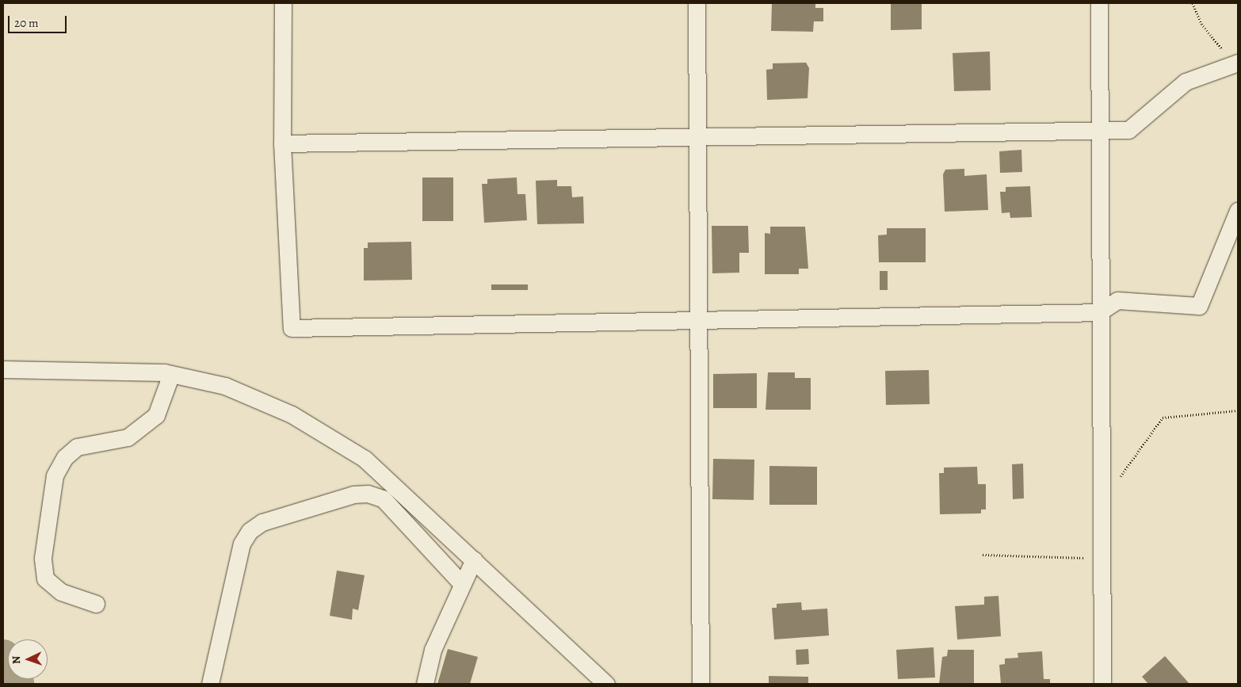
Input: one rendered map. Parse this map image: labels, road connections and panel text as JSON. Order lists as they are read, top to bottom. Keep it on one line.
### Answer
{"scale_bar":"20 m","north":"left"}
